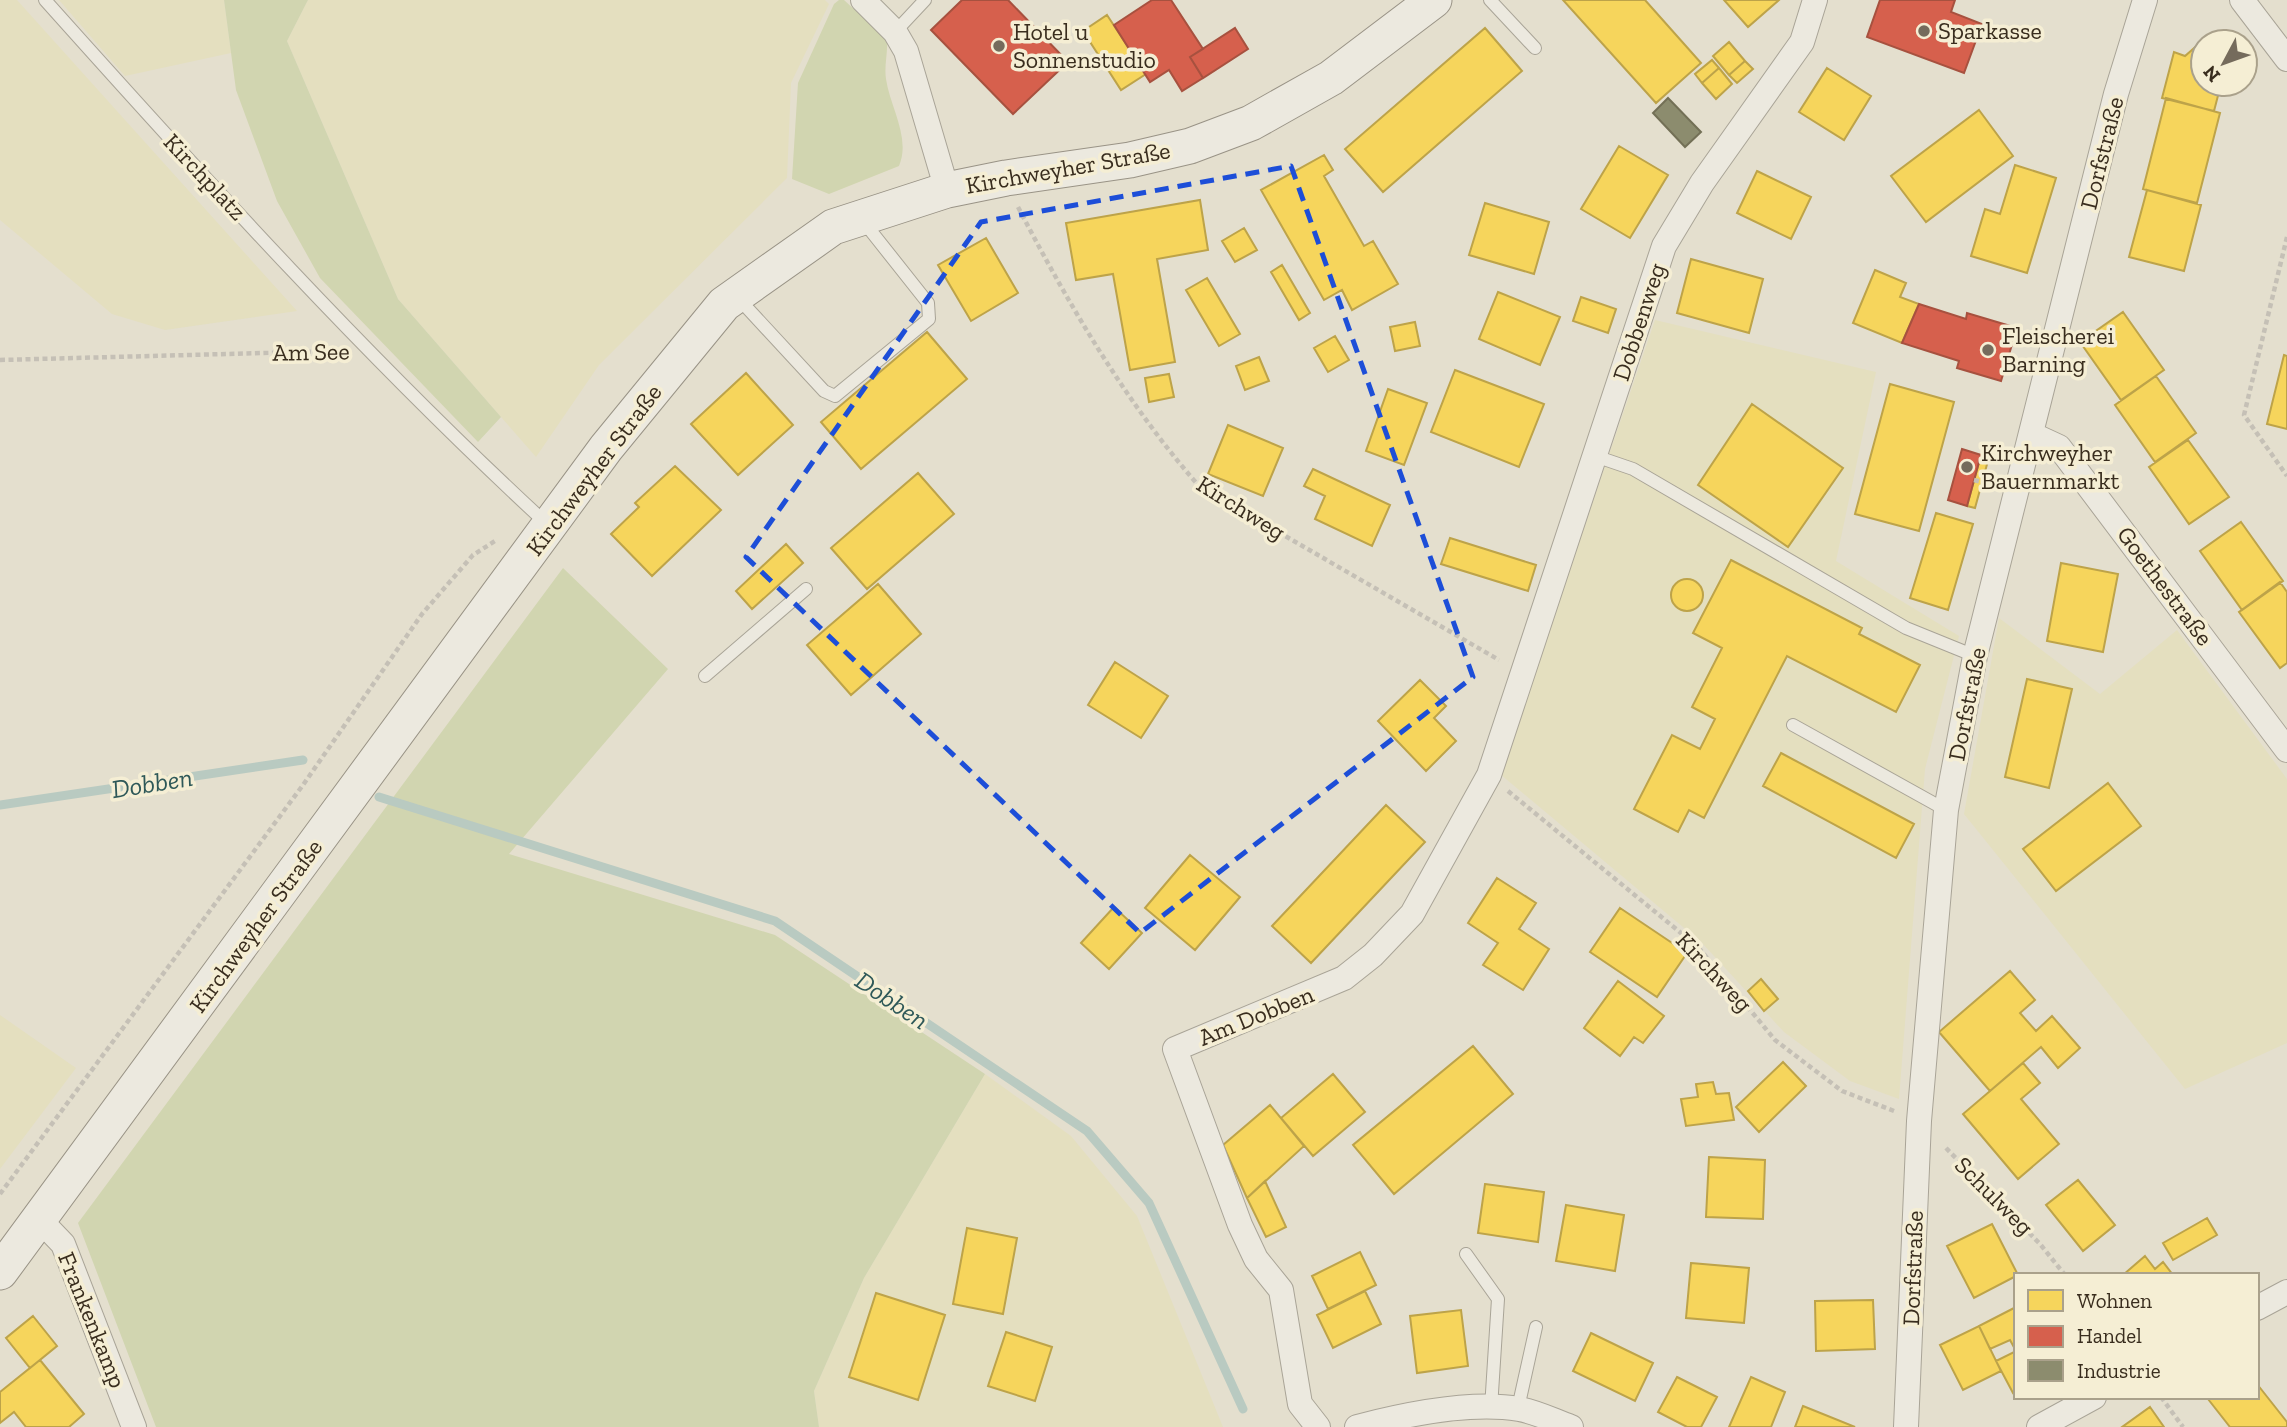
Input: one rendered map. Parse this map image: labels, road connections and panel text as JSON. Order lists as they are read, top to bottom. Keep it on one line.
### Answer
{"streets":{"main road":["Kirchweyher Straße"],"street":["Dorfstraße","Dobbenweg","Goethestraße","Am Dobben","Frankenkamp"],"lane":["Kirchplatz","Am See"],"path":["Kirchweg","Schulweg"]},"crossings":[["Dorfstraße","Kirchweg"],["Dorfstraße","Goethestraße"],["Dorfstraße","Schulweg"],["Kirchweyher Straße","Am See"],["Kirchweyher Straße","Kirchweg"],["Kirchweyher Straße","Frankenkamp"],["Kirchplatz","Am See"],["Dobbenweg","Kirchweg"],["Dobbenweg","Am Dobben"],["Kirchweg","Am Dobben"],["Kirchweg","Schulweg"]],"water":["Dobben"],"places":["Sparkasse","Hotel u Sonnenstudio","Fleischerei Barning","Kirchweyher Bauernmarkt"],"legend":["Wohnen","Handel","Industrie"],"north":"bottom left"}
